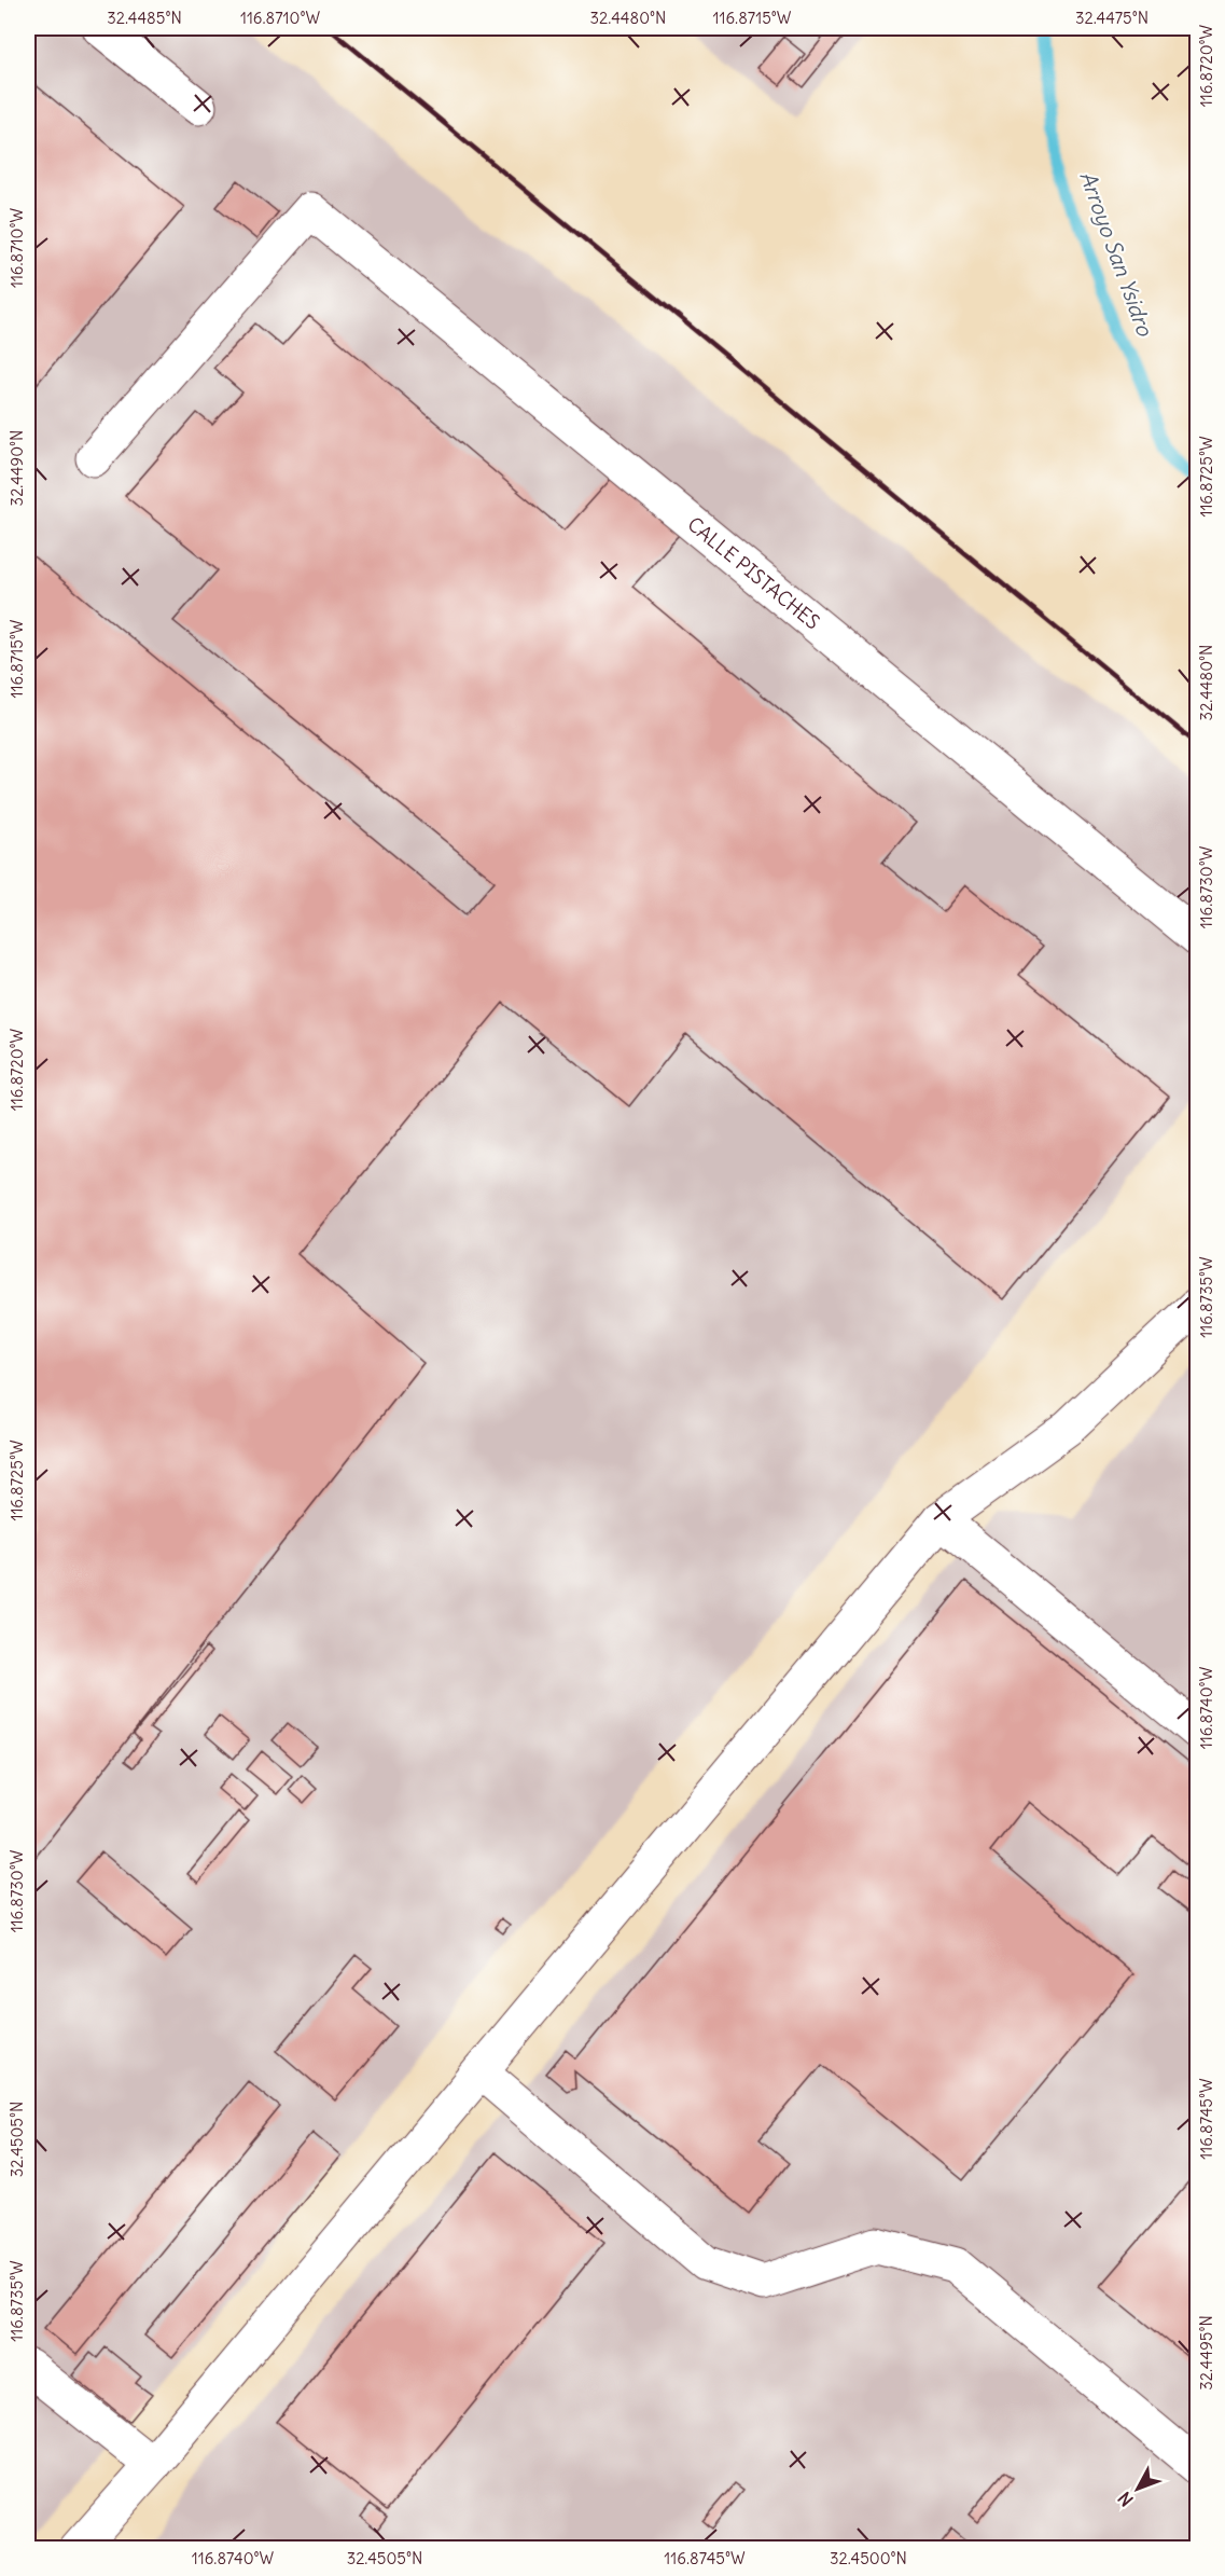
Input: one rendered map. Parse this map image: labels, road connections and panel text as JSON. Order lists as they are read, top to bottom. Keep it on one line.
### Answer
{"streets":{"lane":["CALLE PISTACHES"]},"water":["Arroyo San Ysidro"],"north":"bottom left","coordinates":["32.4485°N","116.8710°W","32.4480°N","116.8715°W","32.4475°N","116.8720°W","32.4490°N","116.8725°W","116.8730°W","116.8735°W","116.8740°W","116.8745°W","32.4505°N","32.4495°N","32.4500°N"]}
